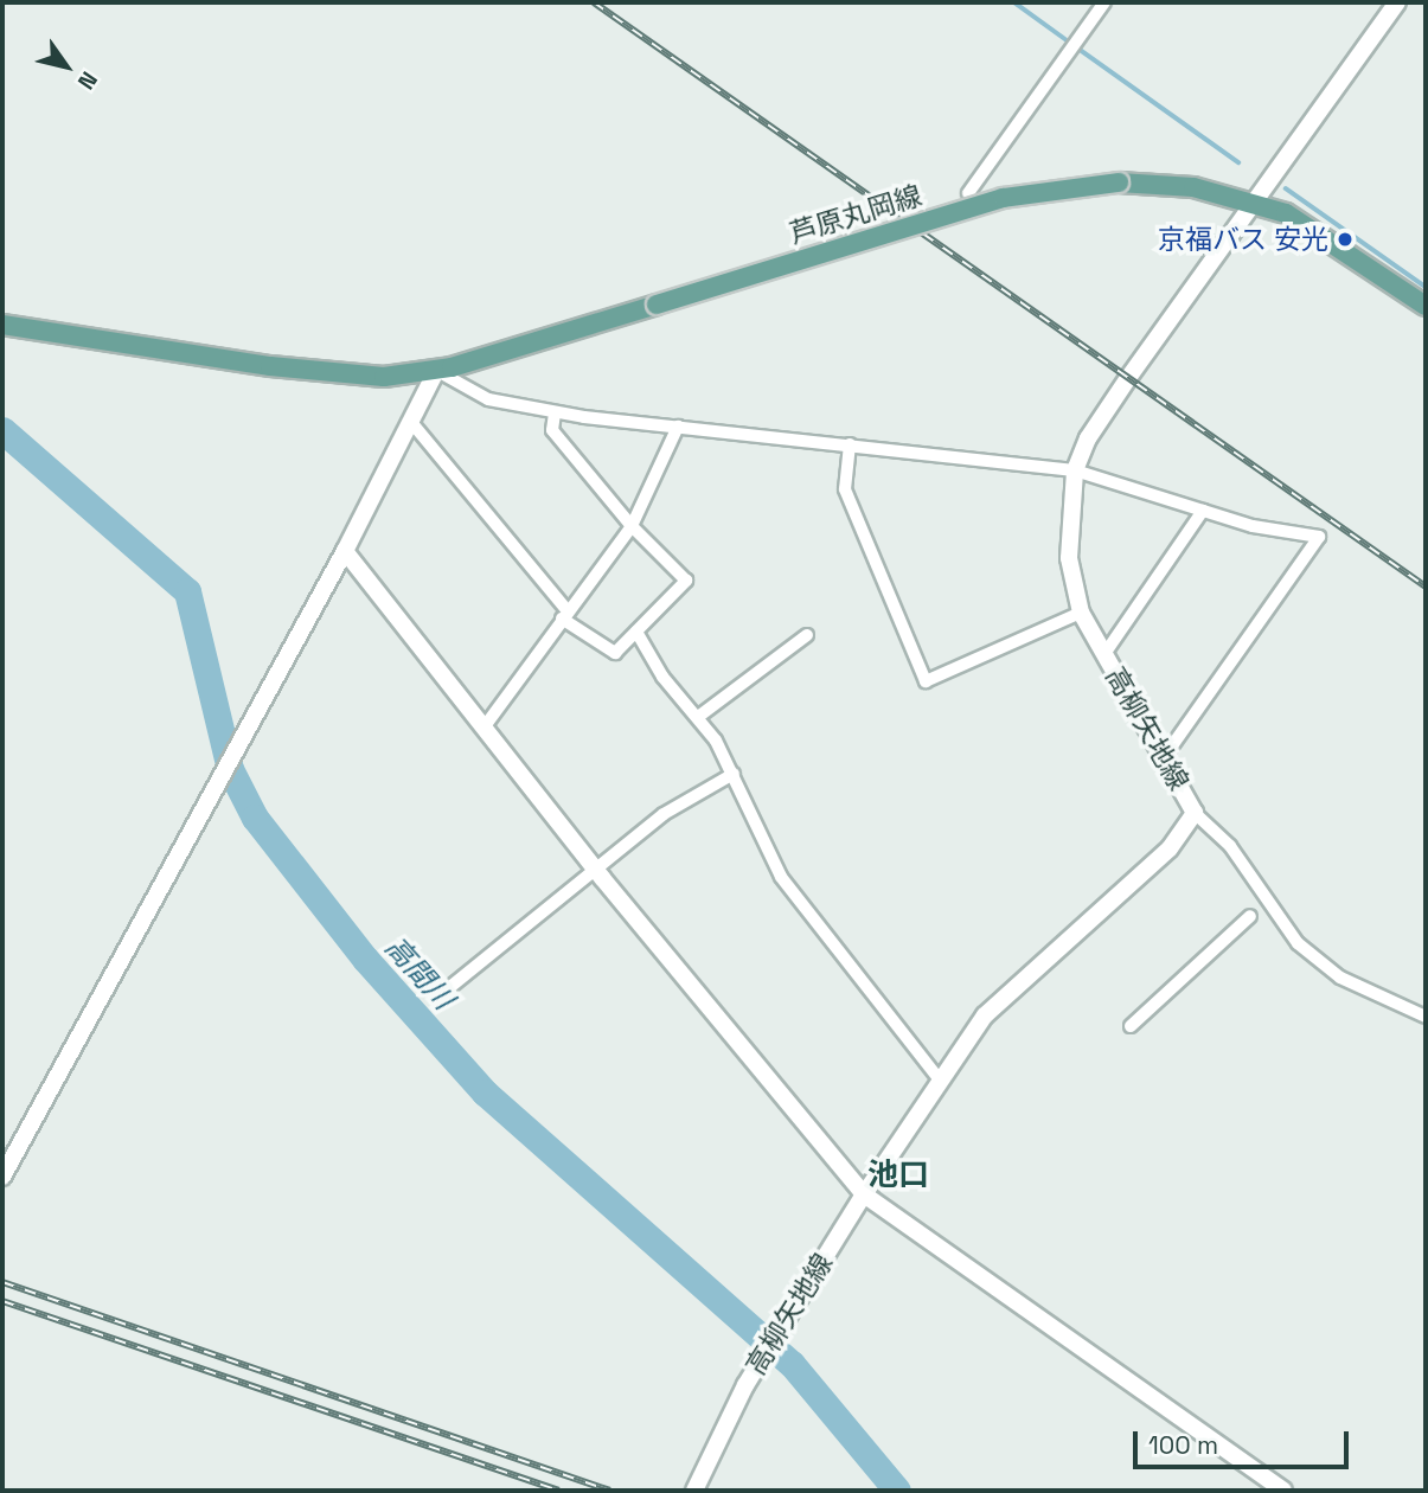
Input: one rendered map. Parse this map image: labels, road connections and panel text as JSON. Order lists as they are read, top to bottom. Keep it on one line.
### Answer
{"streets":{"main road":["芦原丸岡線"],"street":["高柳矢地線"]},"crossings":[["芦原丸岡線","高柳矢地線"]],"districts":["池口"],"water":["高間川"],"places":["京福バス 安光"],"scale_bar":"100 m","north":"bottom right"}
